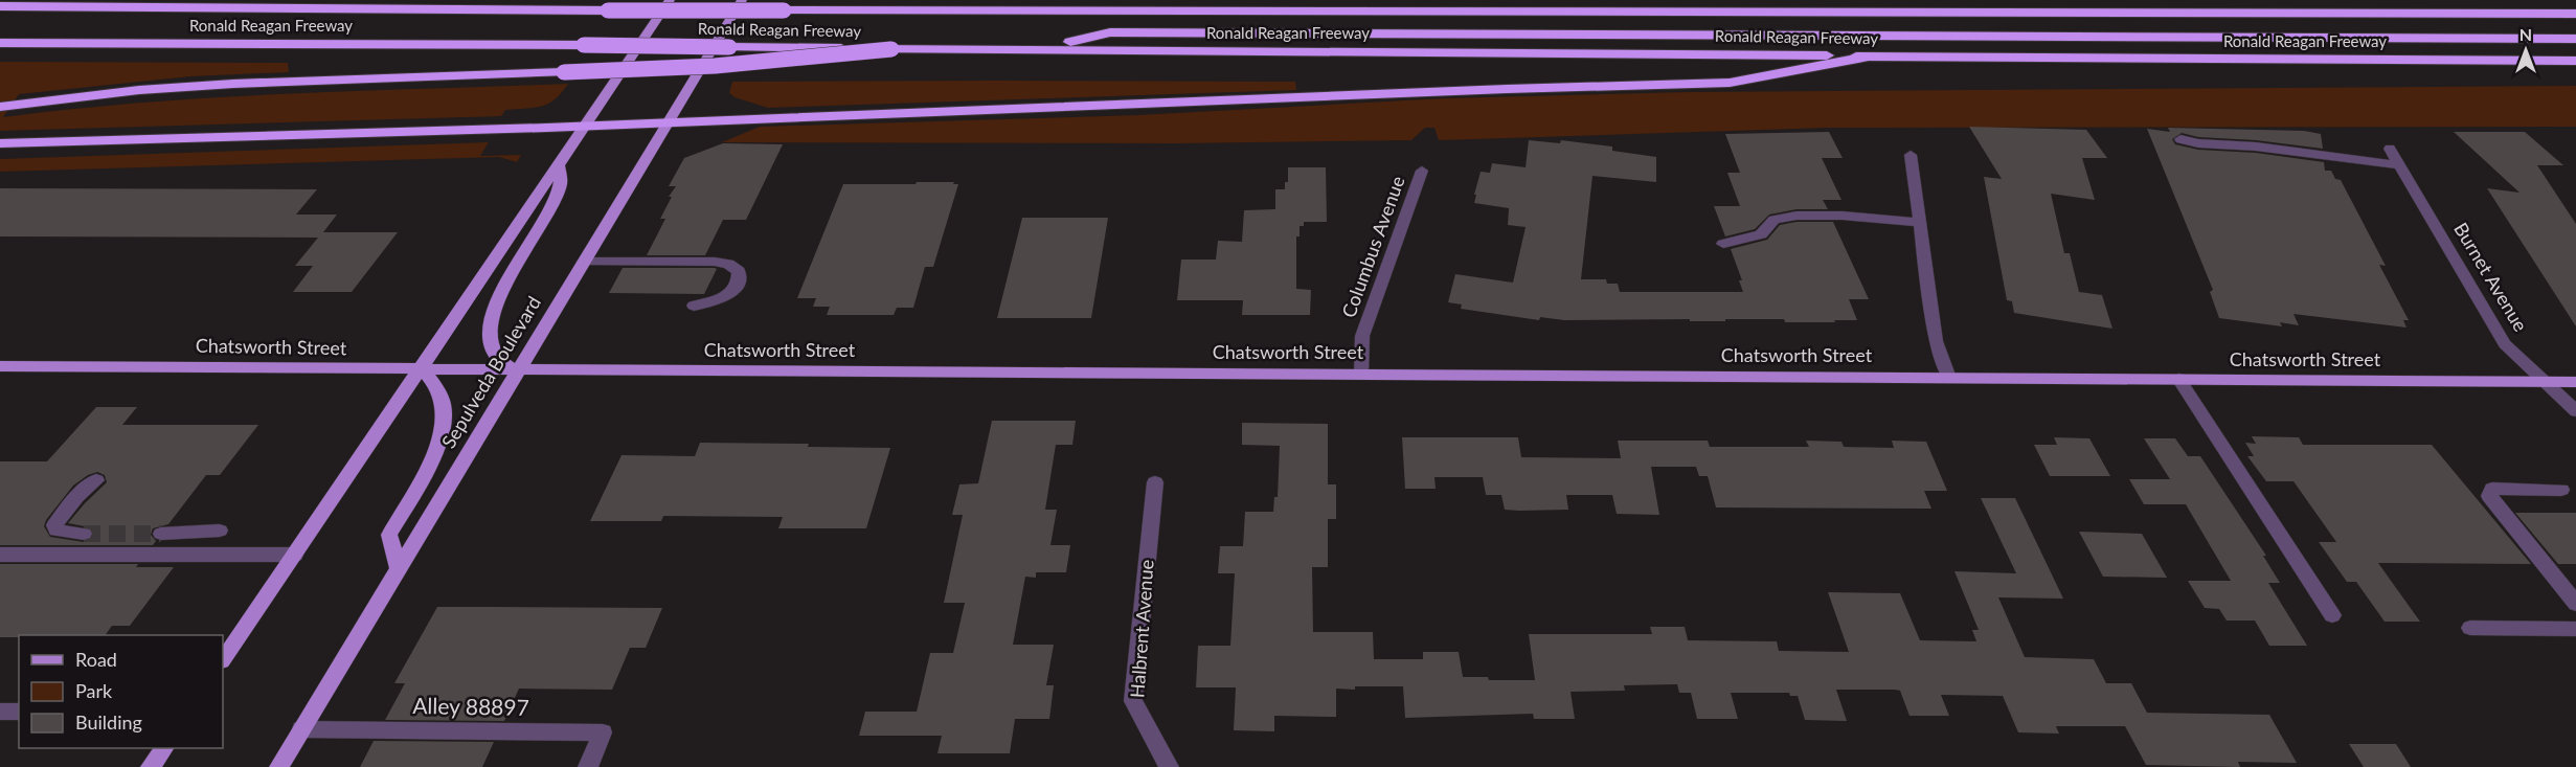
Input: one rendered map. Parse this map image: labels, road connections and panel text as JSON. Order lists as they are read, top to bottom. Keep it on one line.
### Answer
{"streets":{"highway":["Ronald Reagan Freeway"],"main road":["Chatsworth Street","Sepulveda Boulevard"],"street":["Columbus Avenue","Burnet Avenue","Halbrent Avenue","Alley 88897"]},"crossings":[["Columbus Avenue","Chatsworth Street"],["Burnet Avenue","Chatsworth Street"],["Chatsworth Street","Sepulveda Boulevard"],["Sepulveda Boulevard","Alley 88897"]],"legend":["Road","Park","Building"],"north":"top"}
